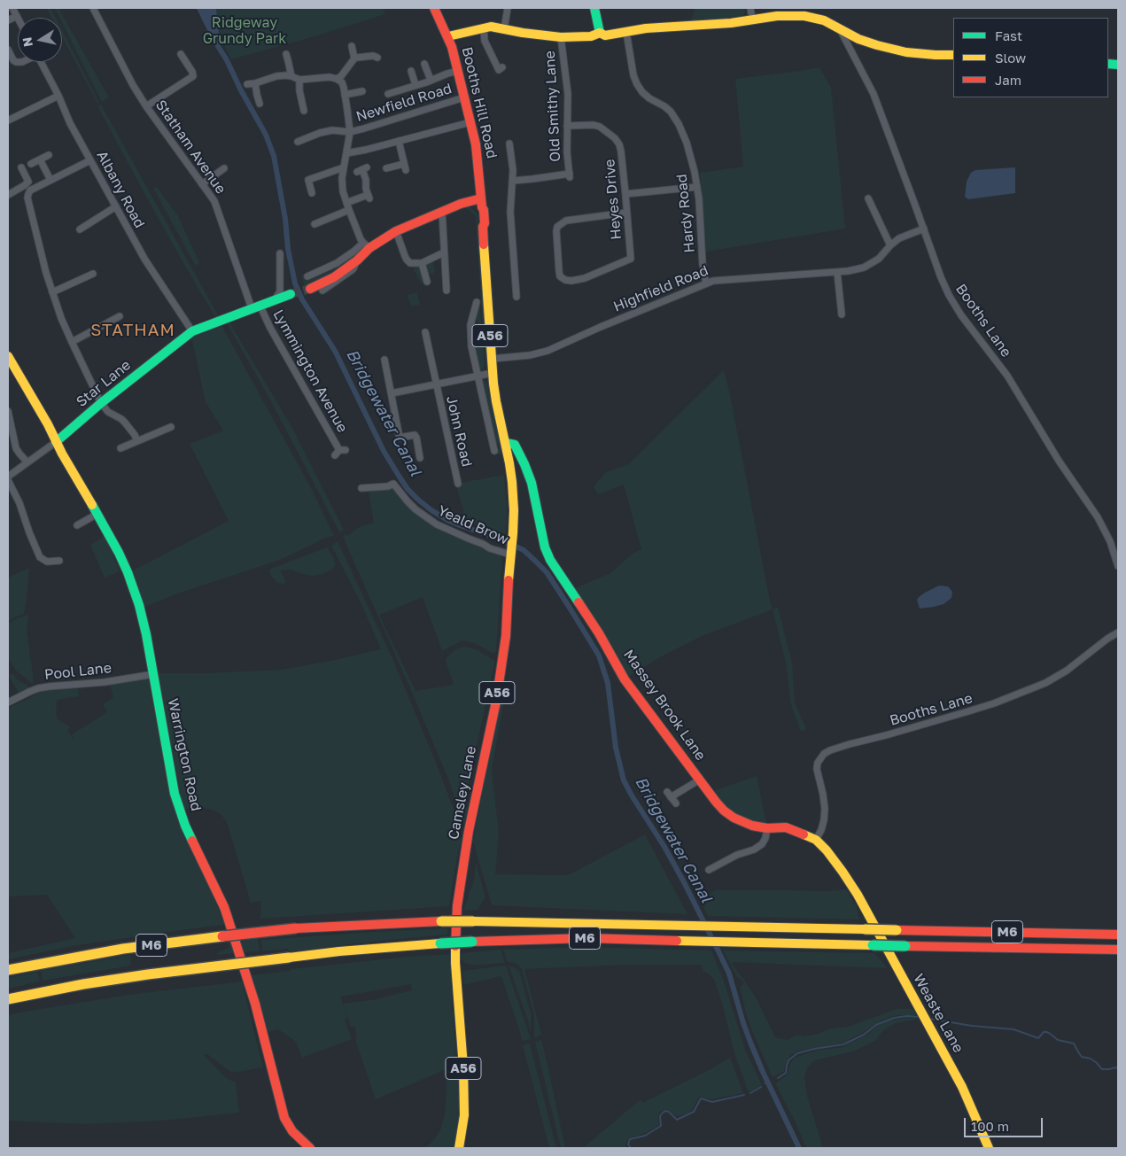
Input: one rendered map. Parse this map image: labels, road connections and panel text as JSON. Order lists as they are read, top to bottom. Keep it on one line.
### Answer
{"streets":{"main road":["Booths Hill Road","A56","Star Lane","Massey Brook Lane","Warrington Road","Camsley Lane","M6","Weaste Lane"],"street":["Newfield Road","Old Smithy Lane","Statham Avenue","Albany Road","Heyes Drive","Hardy Road","Highfield Road","Booths Lane","Lymmington Avenue","John Road","Yeald Brow","Pool Lane"]},"crossings":[["Newfield Road","Booths Hill Road"],["Booths Hill Road","Highfield Road"],["Booths Hill Road","Massey Brook Lane"],["Booths Hill Road","Camsley Lane"],["Old Smithy Lane","Heyes Drive"],["Statham Avenue","Lymmington Avenue"],["Statham Avenue","Star Lane"],["Albany Road","Star Lane"],["Hardy Road","Highfield Road"],["Highfield Road","Booths Lane"],["Booths Lane","Massey Brook Lane"],["Lymmington Avenue","Star Lane"],["Star Lane","Warrington Road"],["Yeald Brow","Camsley Lane"],["Pool Lane","Warrington Road"],["Massey Brook Lane","Camsley Lane"],["Massey Brook Lane","Weaste Lane"]],"districts":["STATHAM"],"water":["Bridgewater Canal"],"parks":["Ridgeway Grundy Park"],"legend":["Fast","Slow","Jam"],"scale_bar":"100 m","north":"left"}
